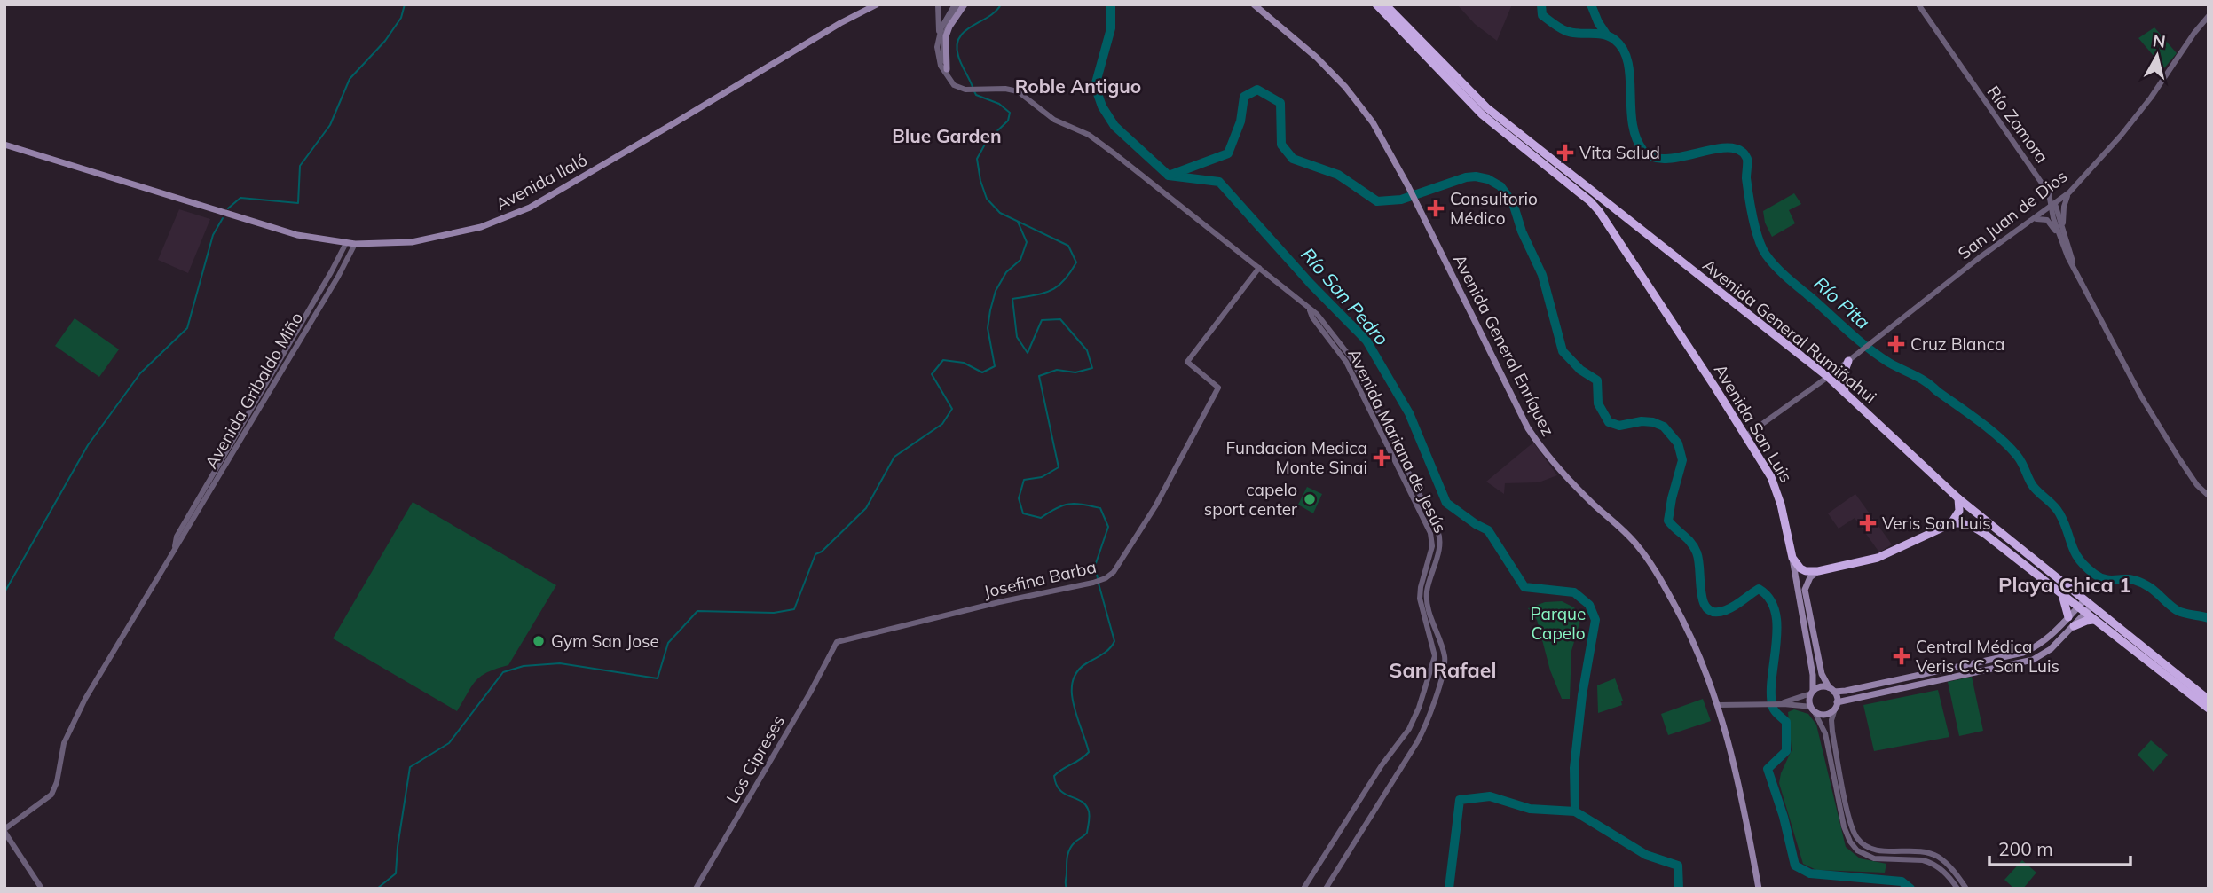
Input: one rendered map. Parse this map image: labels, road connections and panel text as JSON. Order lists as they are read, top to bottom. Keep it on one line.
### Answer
{"streets":{"highway":["Avenida General Rumiñahui","Avenida San Luis"],"main road":["Avenida Ilaló","Avenida General Enríquez"],"street":["Río Zamora","San Juan de Dios","Avenida Gribaldo Miño","Avenida Mariana de Jesús","Josefina Barba","Los Cipreses"]},"crossings":[["Río Zamora","San Juan de Dios"],["Avenida Ilaló","Avenida Gribaldo Miño"],["San Juan de Dios","Avenida General Rumiñahui"],["San Juan de Dios","Avenida San Luis"],["Avenida Mariana de Jesús","Josefina Barba"],["Josefina Barba","Los Cipreses"]],"districts":["Roble Antiguo","Blue Garden","Playa Chica 1","San Rafael"],"water":["Río San Pedro","Río Pita"],"parks":["Parque Capelo"],"places":{"health":["Vita Salud","Consultorio Médico","Cruz Blanca","Fundacion Medica Monte Sinai","Veris San Luis","Central Médica Veris C.C. San Luis"],"other":["capelo sport center","Gym San Jose"]},"scale_bar":"200 m","north":"top"}
